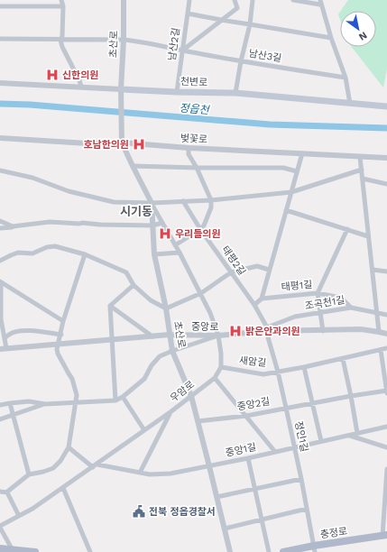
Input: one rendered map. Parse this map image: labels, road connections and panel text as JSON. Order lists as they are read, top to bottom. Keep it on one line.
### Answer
{"streets":{"main road":["천변로","충정로"],"street":["초산로","남산2길","남산3길","벚꽃로","태평2길","태평1길","조곡천1길","중앙로","새암길","우암로","중앙2길","정인1길","중앙1길"]},"crossings":[["초산로","남산3길"],["초산로","천변로"],["초산로","벚꽃로"],["초산로","중앙로"],["초산로","우암로"],["초산로","중앙2길"],["초산로","중앙1길"],["남산2길","남산3길"],["남산2길","천변로"],["태평2길","조곡천1길"],["태평2길","중앙로"],["태평2길","정인1길"],["태평1길","조곡천1길"],["조곡천1길","중앙로"],["조곡천1길","정인1길"],["중앙로","정인1길"],["새암길","우암로"],["새암길","정인1길"],["우암로","중앙1길"],["중앙2길","정인1길"],["정인1길","중앙1길"],["정인1길","충정로"]],"districts":["시기동"],"water":["정읍천"],"places":{"hospital":["신한의원","호남한의원","우리들의원","밝은안과의원"],"public building":["전북 정읍경찰서"]},"north":"bottom right"}
